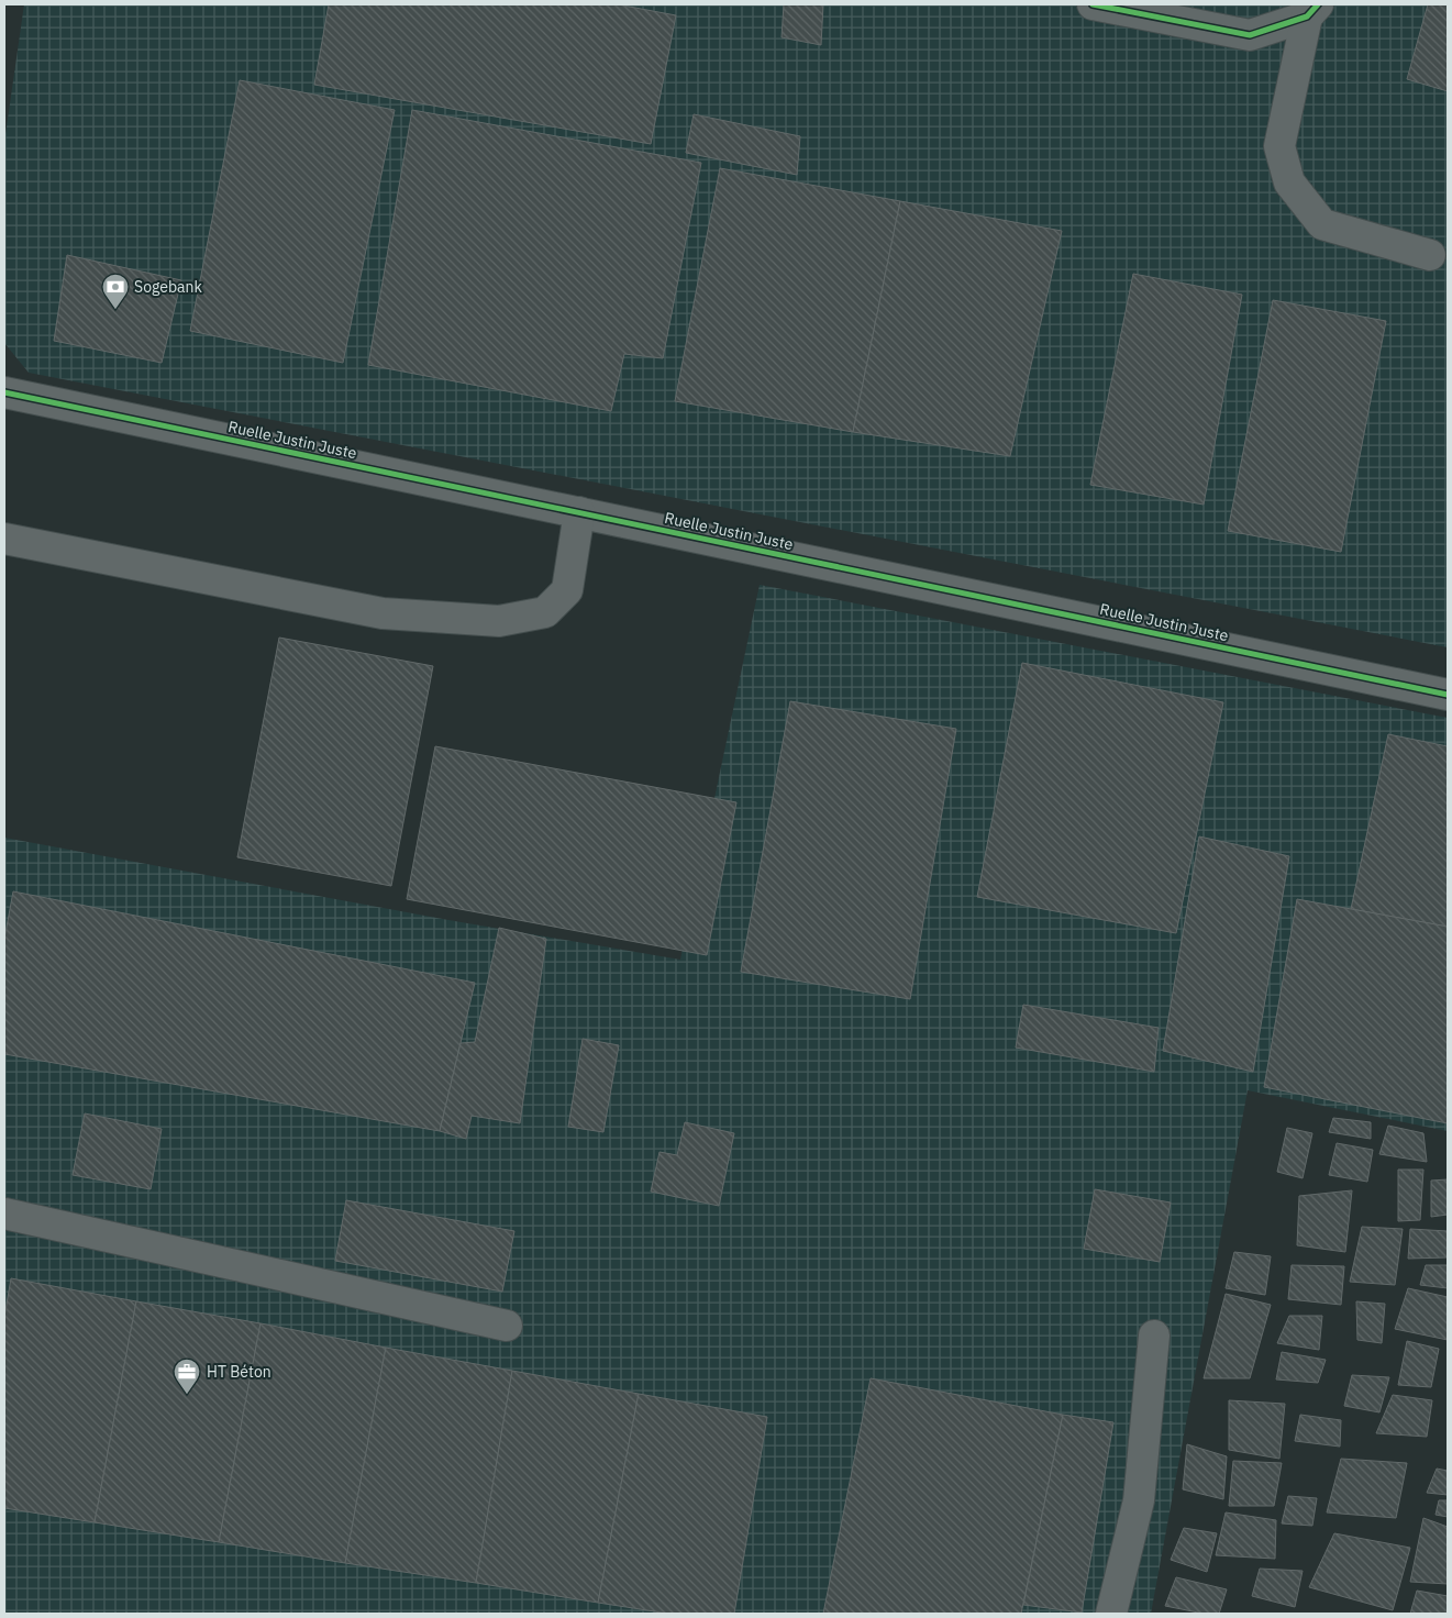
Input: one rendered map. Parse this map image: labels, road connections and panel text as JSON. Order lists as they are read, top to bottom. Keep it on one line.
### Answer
{"streets":{"street":["Ruelle Justin Juste"]},"places":{"bank":["Sogebank"],"office":["HT Béton"]}}
